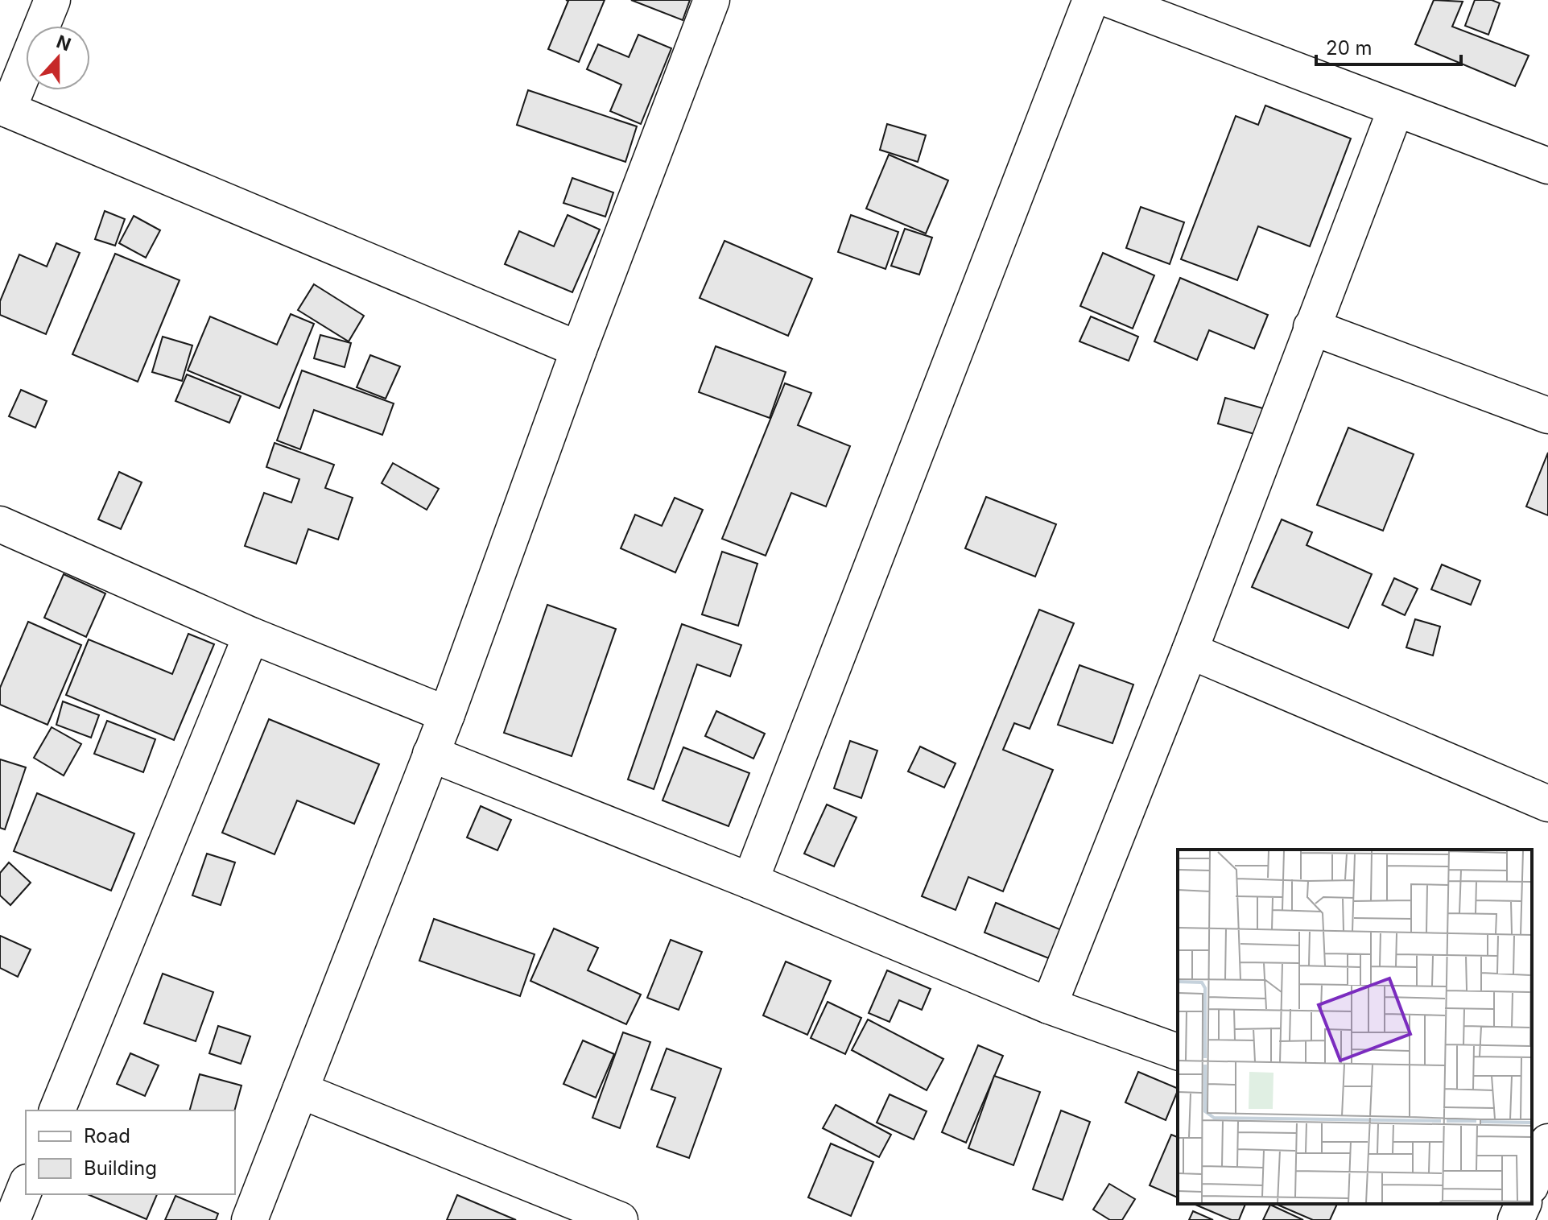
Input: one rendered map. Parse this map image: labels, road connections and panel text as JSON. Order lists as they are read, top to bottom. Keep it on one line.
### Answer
{"legend":["Road","Building"],"scale_bar":"20 m","north":"top"}
